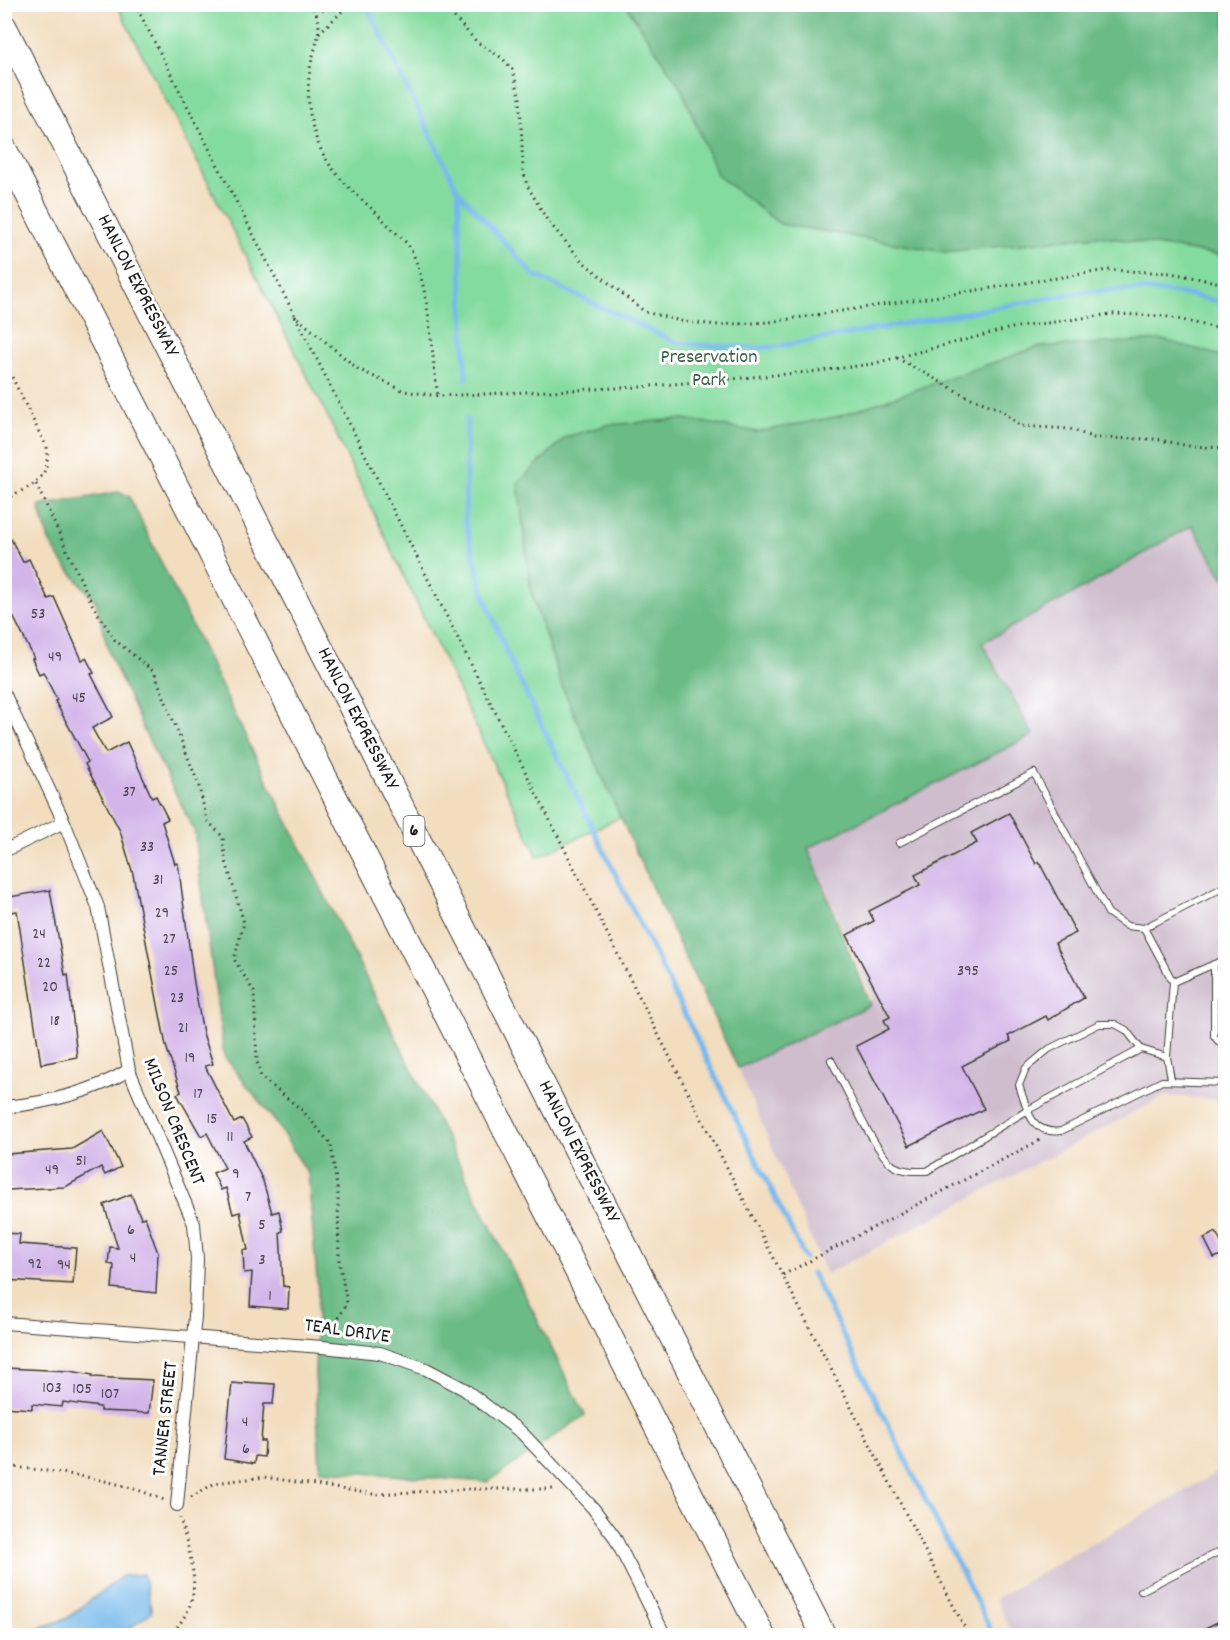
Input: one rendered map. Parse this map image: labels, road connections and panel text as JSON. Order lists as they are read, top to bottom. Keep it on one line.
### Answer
{"streets":{"highway":["HANLON EXPRESSWAY","6"],"street":["MILSON CRESCENT","TEAL DRIVE","TANNER STREET"]},"crossings":[["MILSON CRESCENT","TEAL DRIVE"],["MILSON CRESCENT","TANNER STREET"],["TEAL DRIVE","TANNER STREET"]],"parks":["Preservation Park"],"house_numbers":["53","49","45","37","33","31","29","24","27","22","25","395","20","23","18","21","19","17","15","11","51","49","9","7","5","6","4","3","92","94","1","103","105","107","4","6"]}
